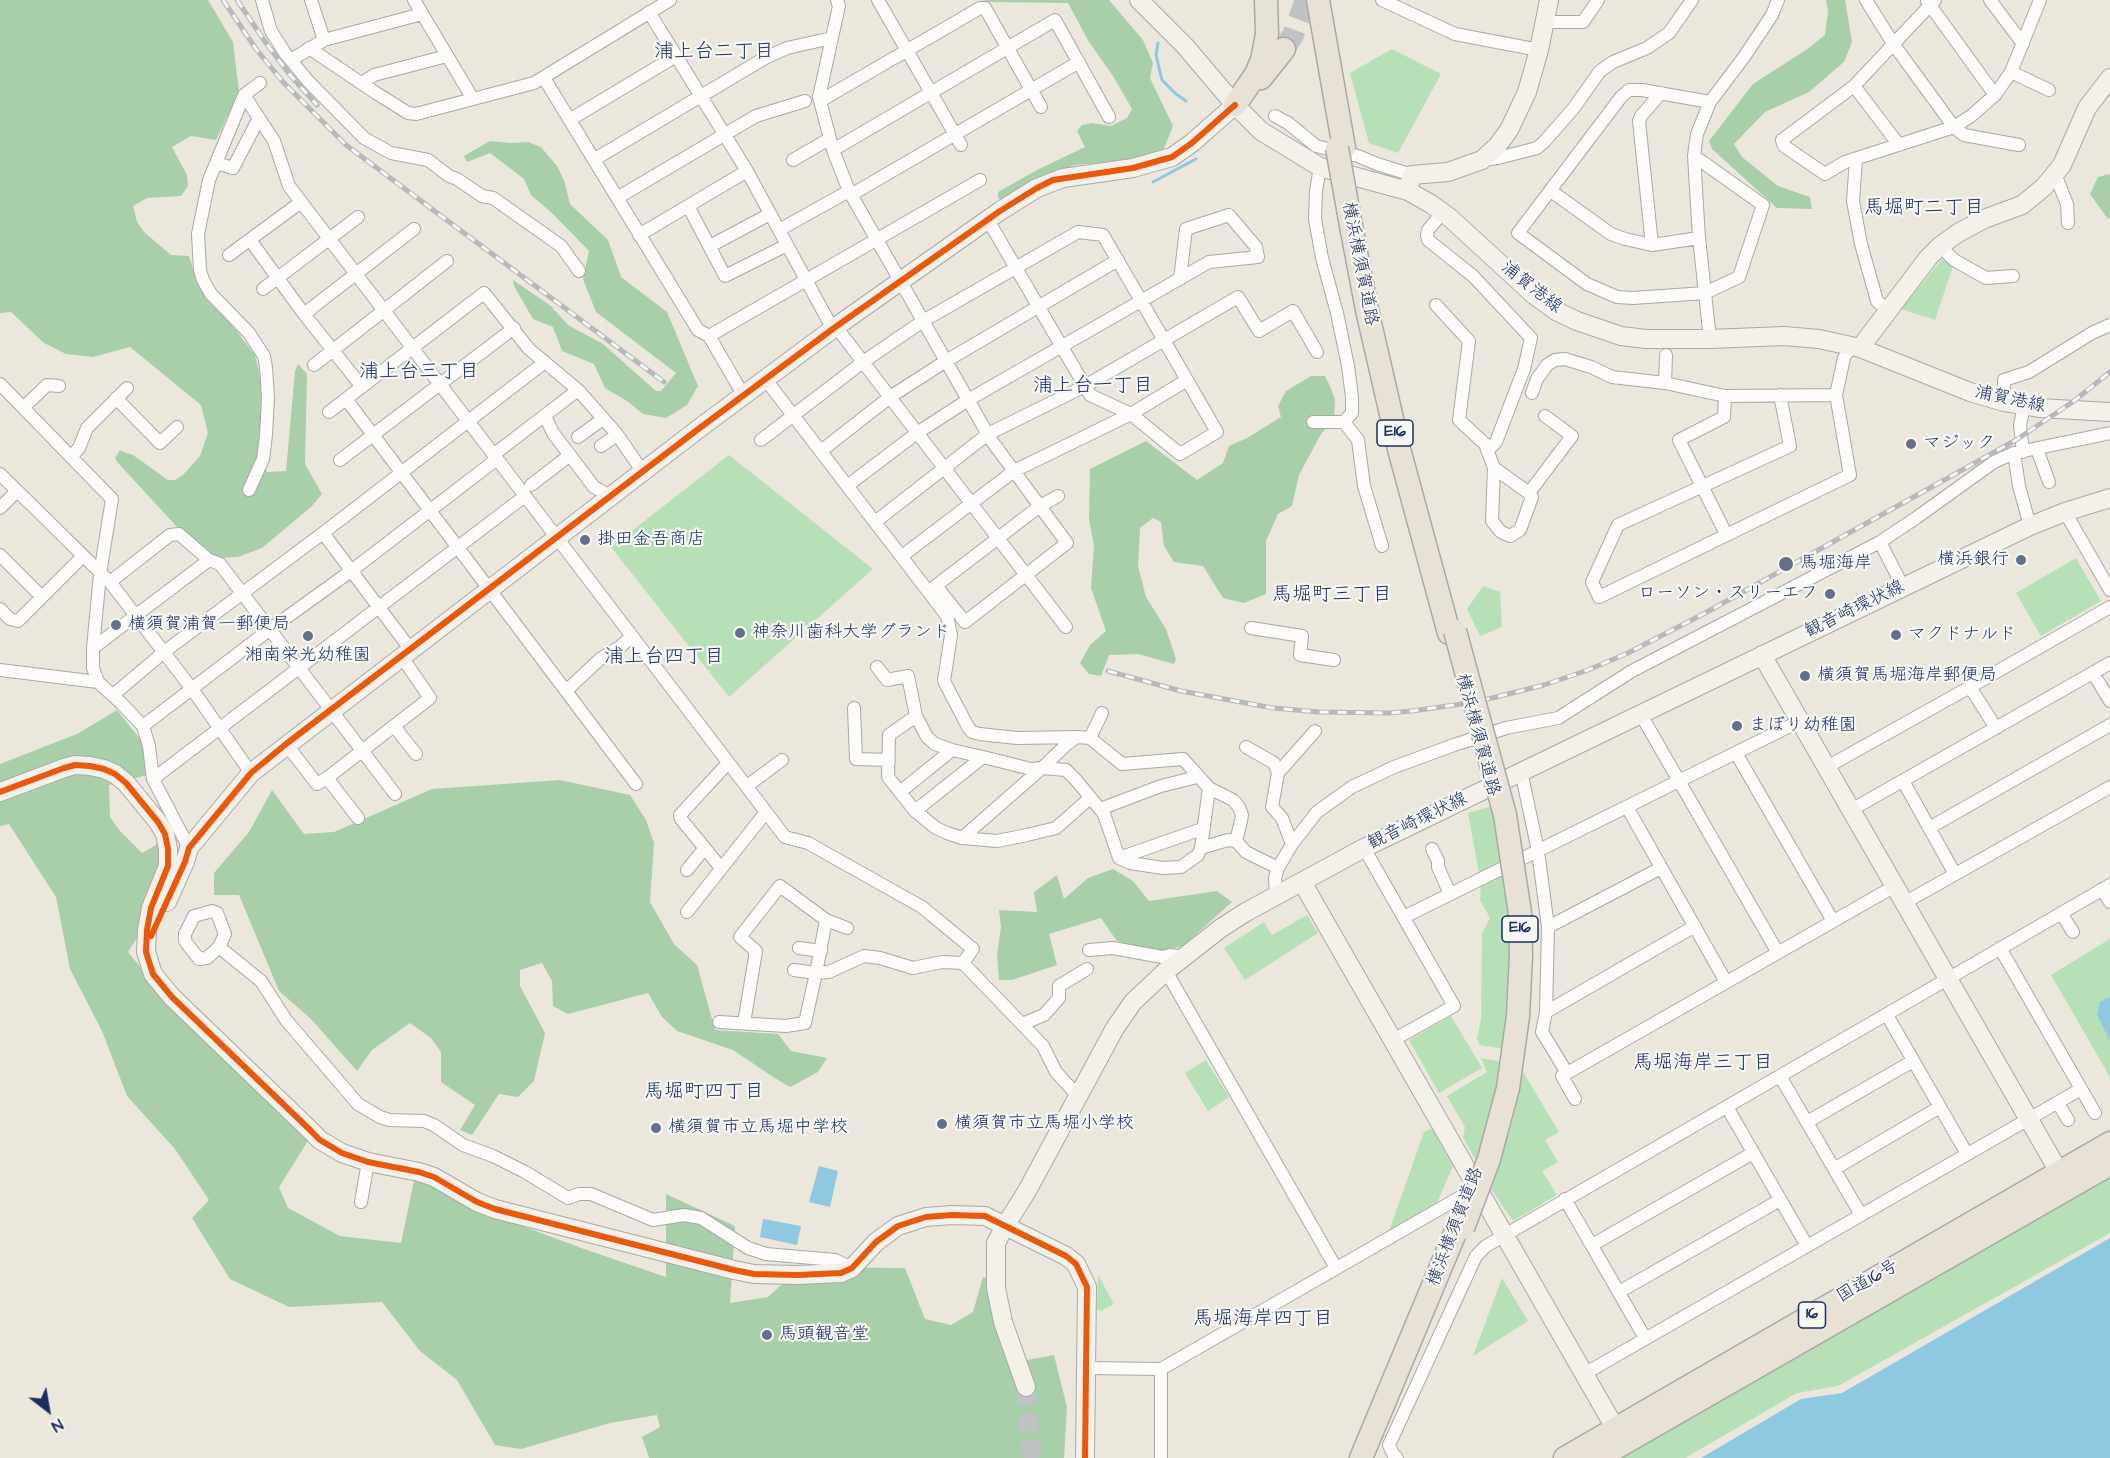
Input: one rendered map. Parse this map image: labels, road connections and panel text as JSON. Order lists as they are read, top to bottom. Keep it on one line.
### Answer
{"streets":{"highway":["横浜横須賀道路","E16","国道16号","16"],"street":["浦賀港線","観音崎環状線"]},"districts":["浦上台二丁目","馬堀町二丁目","浦上台三丁目","浦上台一丁目","馬堀町三丁目","浦上台四丁目","馬堀海岸三丁目","馬堀町四丁目","馬堀海岸四丁目"],"places":["マジック","掛田金吾商店","横浜銀行","馬堀海岸","ローソン・スリーエフ","横須賀浦賀一郵便局","神奈川歯科大学グランド","マクドナルド","湘南栄光幼稚園","横須賀馬堀海岸郵便局","まぼり幼稚園","横須賀市立馬堀小学校","横須賀市立馬堀中学校","馬頭観音堂"],"north":"bottom right"}
